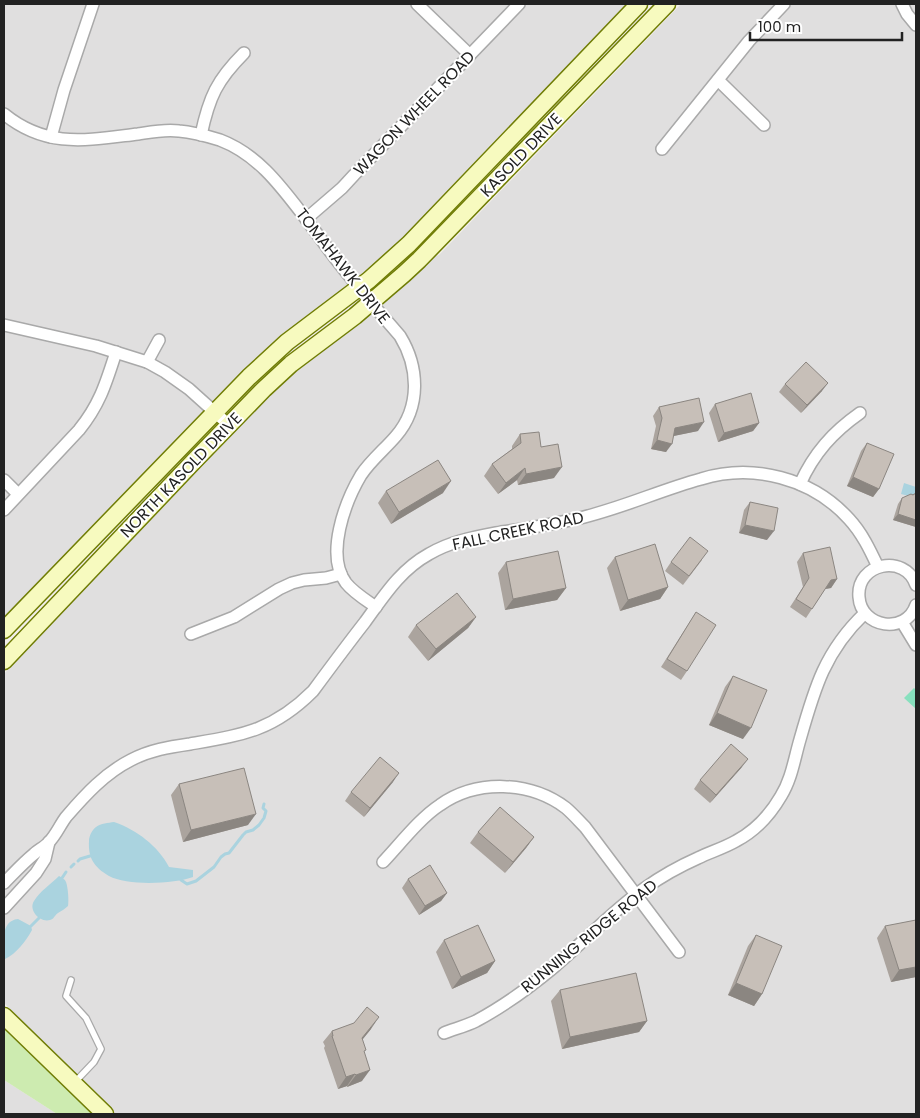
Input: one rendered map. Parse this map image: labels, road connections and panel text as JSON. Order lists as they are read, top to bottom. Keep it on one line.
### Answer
{"streets":{"main road":["KASOLD DRIVE","NORTH KASOLD DRIVE"],"street":["WAGON WHEEL ROAD","TOMAHAWK DRIVE","FALL CREEK ROAD","RUNNING RIDGE ROAD"]},"crossings":[["WAGON WHEEL ROAD","TOMAHAWK DRIVE"],["KASOLD DRIVE","TOMAHAWK DRIVE"],["KASOLD DRIVE","NORTH KASOLD DRIVE"],["TOMAHAWK DRIVE","NORTH KASOLD DRIVE"]],"scale_bar":"100 m"}
